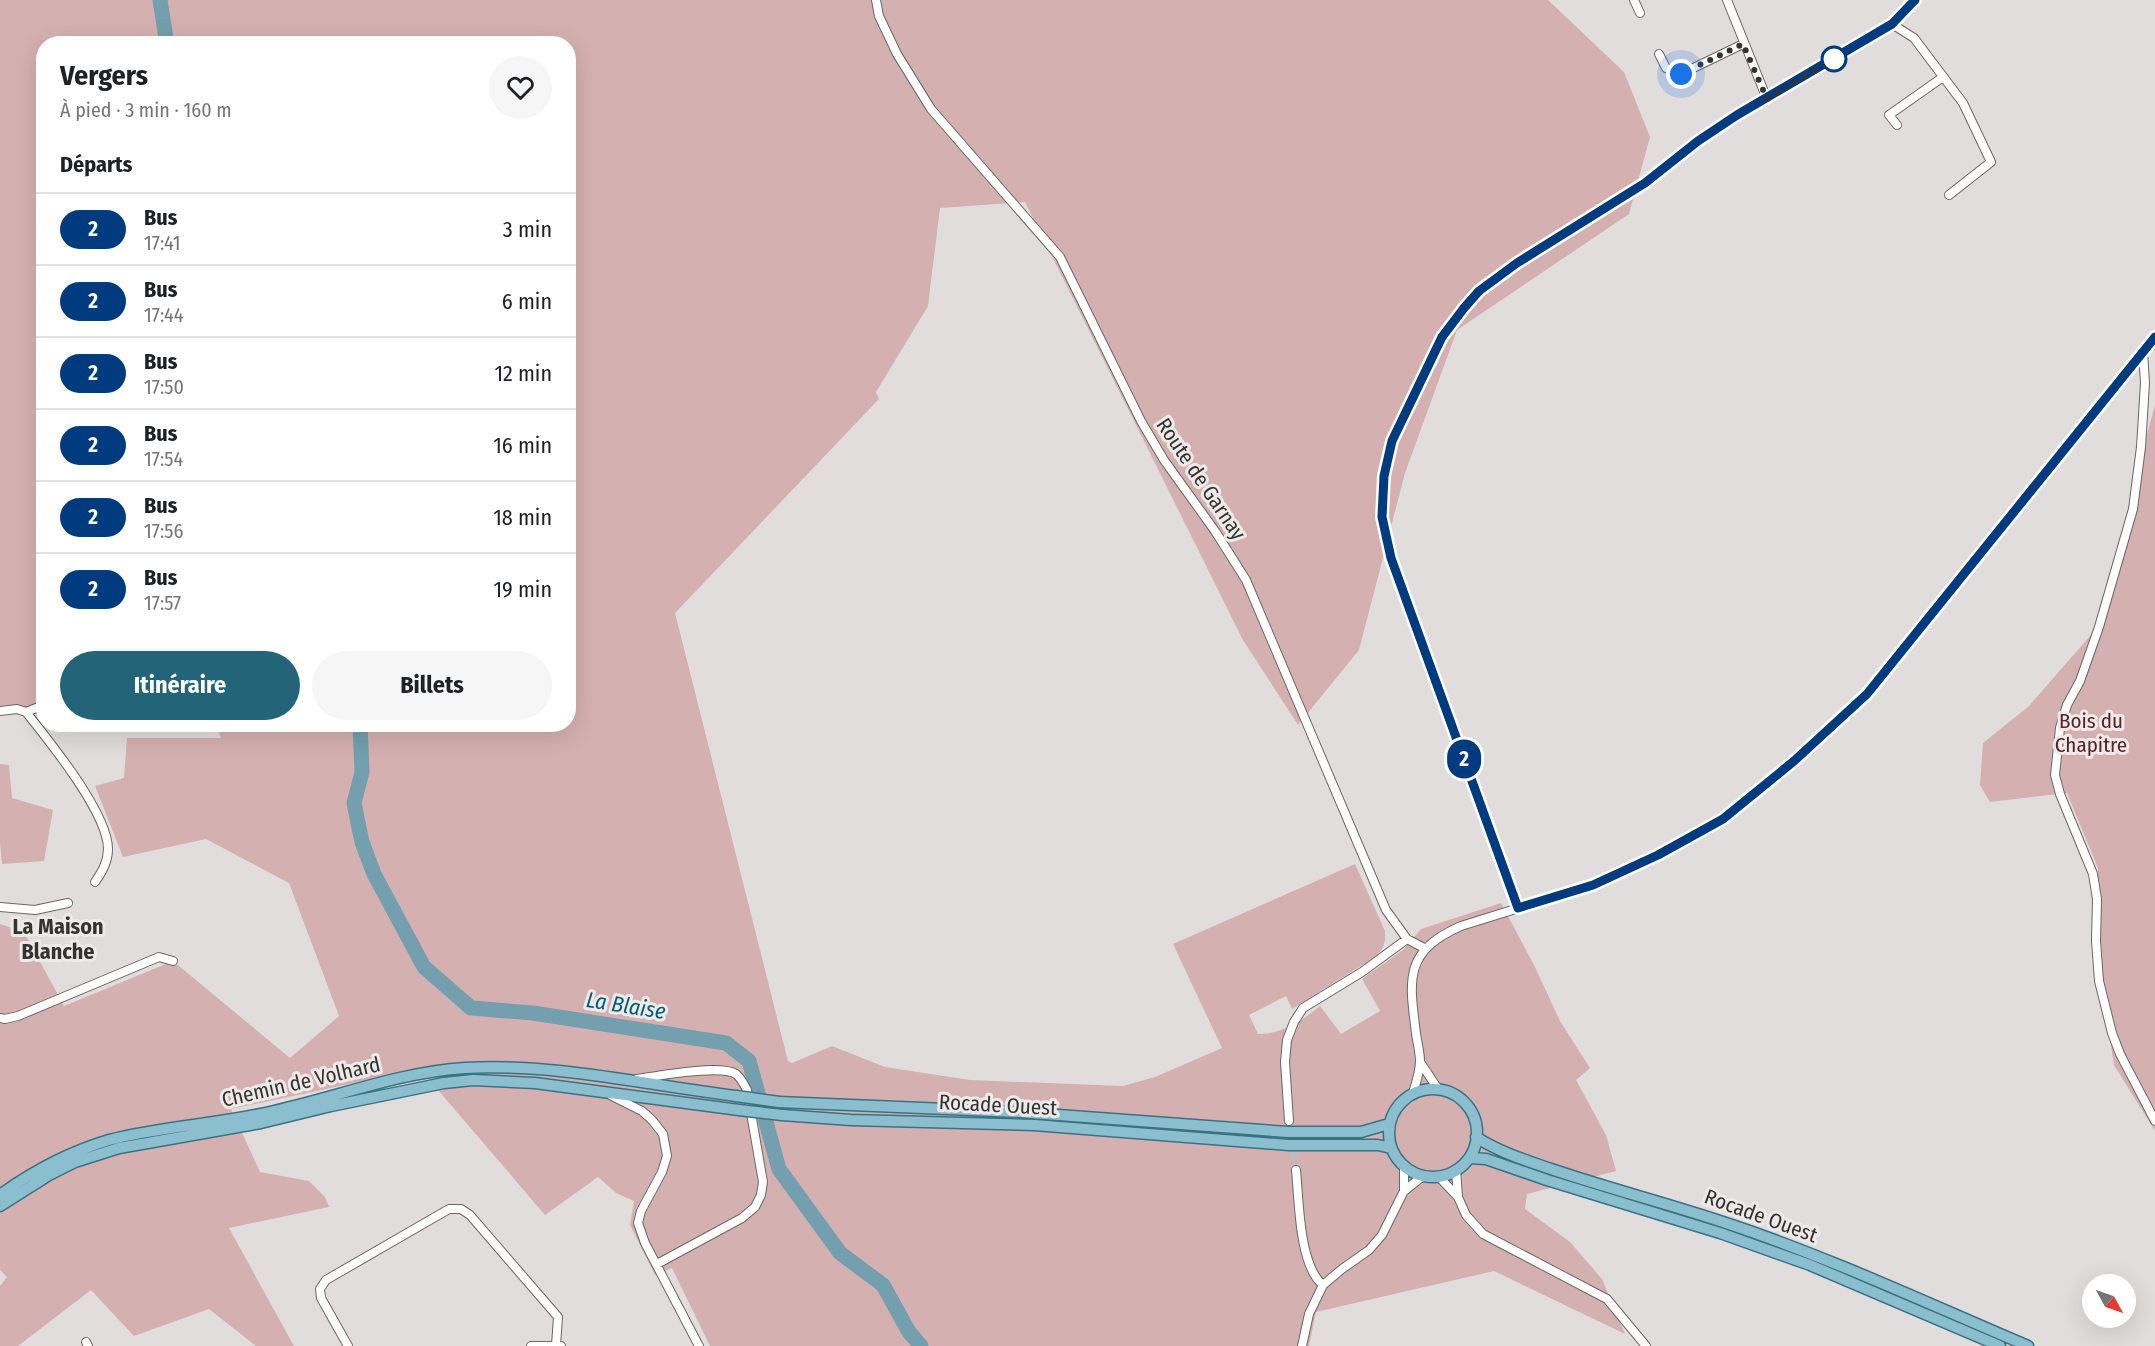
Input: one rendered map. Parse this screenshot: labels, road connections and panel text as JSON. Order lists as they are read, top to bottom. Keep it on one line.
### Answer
{"streets":{"main road":["Chemin de Volhard","Rocade Ouest"],"street":["Route de Garnay"]},"crossings":[["Chemin de Volhard","Rocade Ouest"]],"districts":["La Maison Blanche"],"water":["La Blaise"],"parks":["Bois du Chapitre"],"lines":["bus line 2"],"north":"bottom right","page":{"on_map":"2","heading":[["Vergers","À pied · 3 min · 160 m"],"Départs"],"list":[{"mark":"2","name":"Bus","note":"17:41","value":"3 min"},{"mark":"2","name":"Bus","note":"17:44","value":"6 min"},{"mark":"2","name":"Bus","note":"17:50","value":"12 min"},{"mark":"2","name":"Bus","note":"17:54","value":"16 min"},{"mark":"2","name":"Bus","note":"17:56","value":"18 min"},{"mark":"2","name":"Bus","note":"17:57","value":"19 min"}],"buttons":["Itinéraire","Billets"]}}
